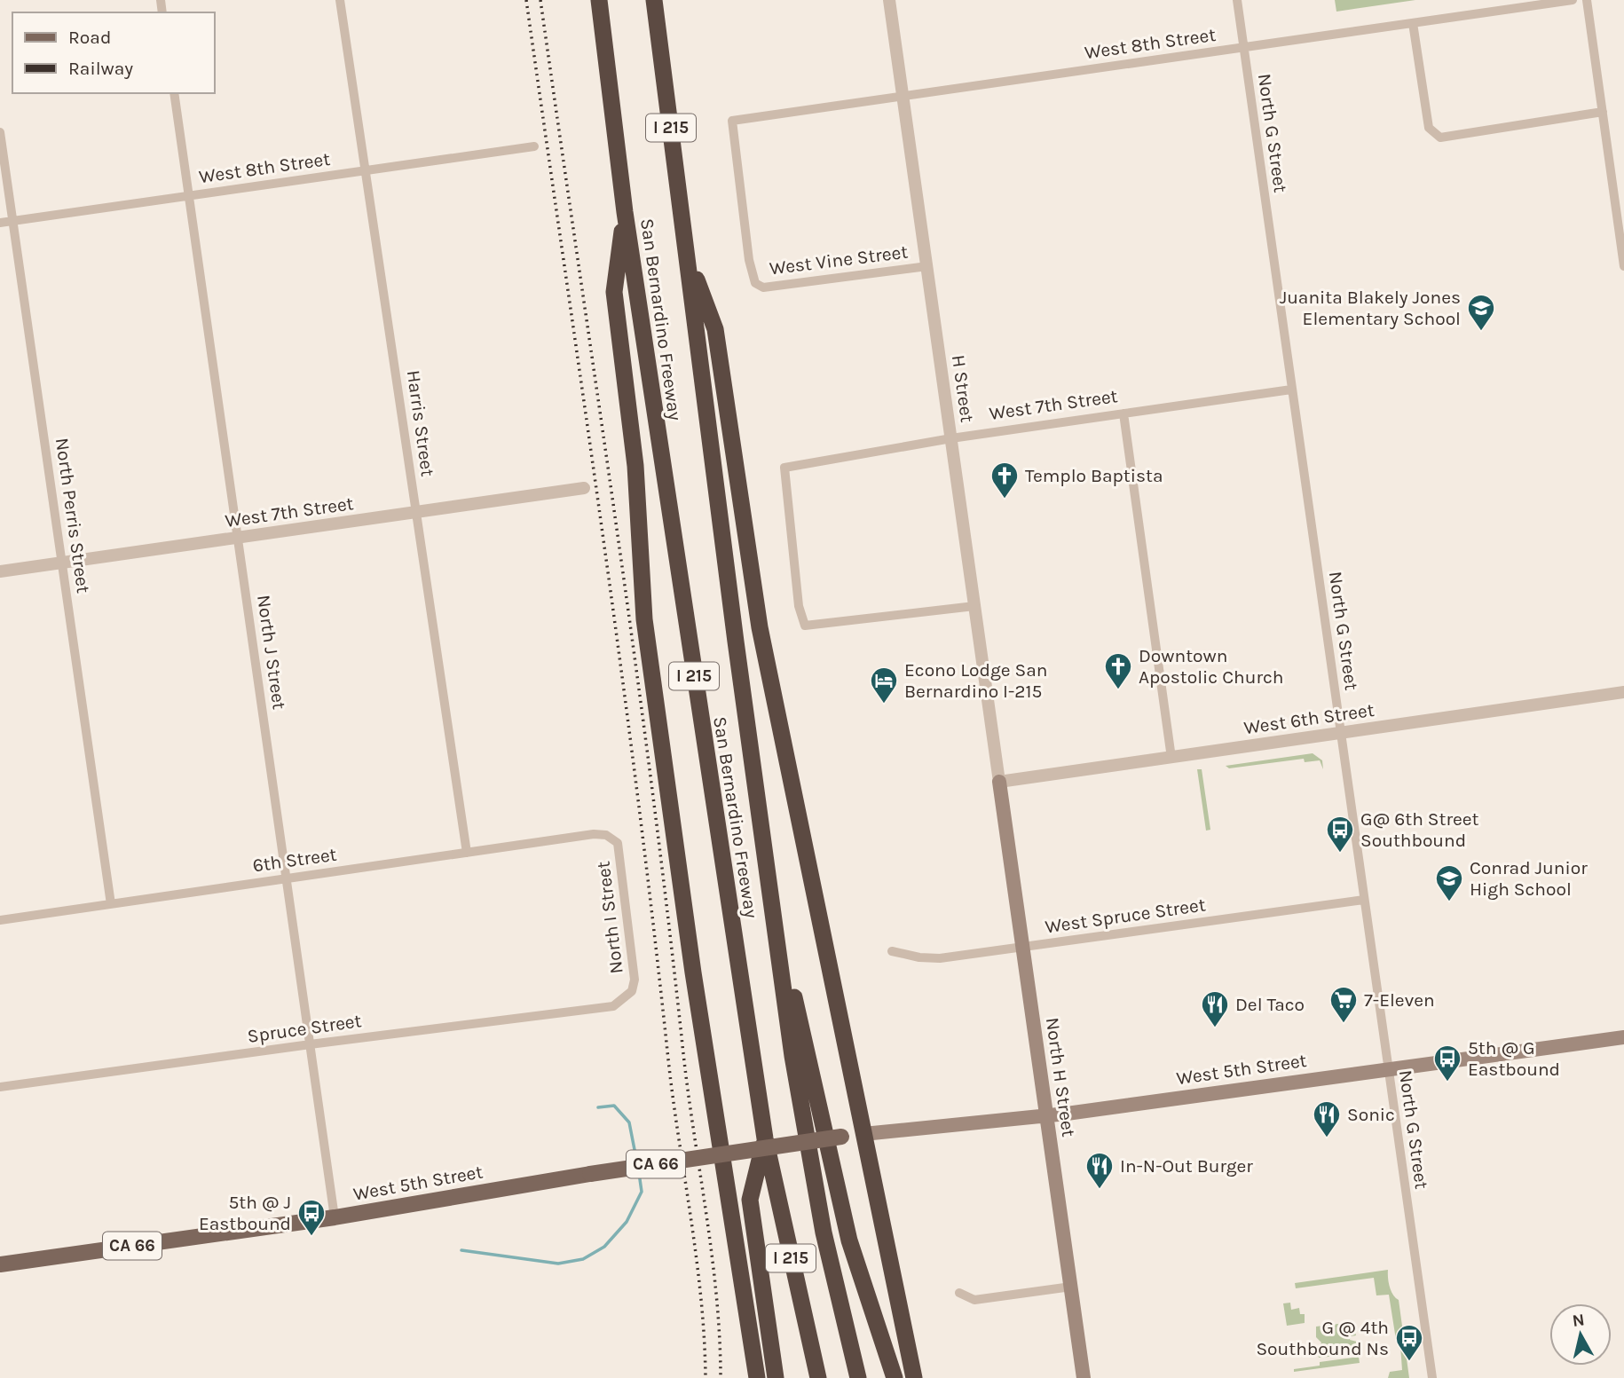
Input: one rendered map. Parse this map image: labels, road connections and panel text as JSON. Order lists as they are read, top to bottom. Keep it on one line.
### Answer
{"streets":{"highway":["I 215","San Bernardino Freeway"],"main road":["West 5th Street","North H Street","CA 66"],"street":["West 8th Street","North G Street","West Vine Street","H Street","West 7th Street","Harris Street","North Perris Street","North J Street","West 6th Street","6th Street","West Spruce Street","North I Street","Spruce Street"]},"crossings":[["West 8th Street","North G Street"],["West 8th Street","West Vine Street"],["West 8th Street","H Street"],["West 8th Street","Harris Street"],["West 8th Street","North Perris Street"],["West 8th Street","North J Street"],["North G Street","West 7th Street"],["North G Street","West 6th Street"],["North G Street","West Spruce Street"],["North G Street","West 5th Street"],["West Vine Street","H Street"],["H Street","West 7th Street"],["H Street","West 6th Street"],["H Street","North H Street"],["West 7th Street","Harris Street"],["West 7th Street","North Perris Street"],["West 7th Street","North J Street"],["Harris Street","6th Street"],["North Perris Street","6th Street"],["North J Street","6th Street"],["North J Street","Spruce Street"],["North J Street","West 5th Street"],["West 6th Street","North H Street"],["6th Street","North I Street"],["West Spruce Street","North H Street"],["North I Street","Spruce Street"],["West 5th Street","North H Street"]],"places":{"school or university":["Juanita Blakely Jones Elementary School","Conrad Junior High School"],"church":["Templo Baptista","Downtown Apostolic Church"],"hotel":["Econo Lodge San Bernardino I-215"],"bus stop":["G@ 6th Street Southbound","5th @ G Eastbound","5th @ J Eastbound","G @ 4th Southbound Ns"],"supermarket":["7-Eleven"],"restaurant":["Del Taco","Sonic","In-N-Out Burger"]},"legend":["Road","Railway"],"north":"top"}
